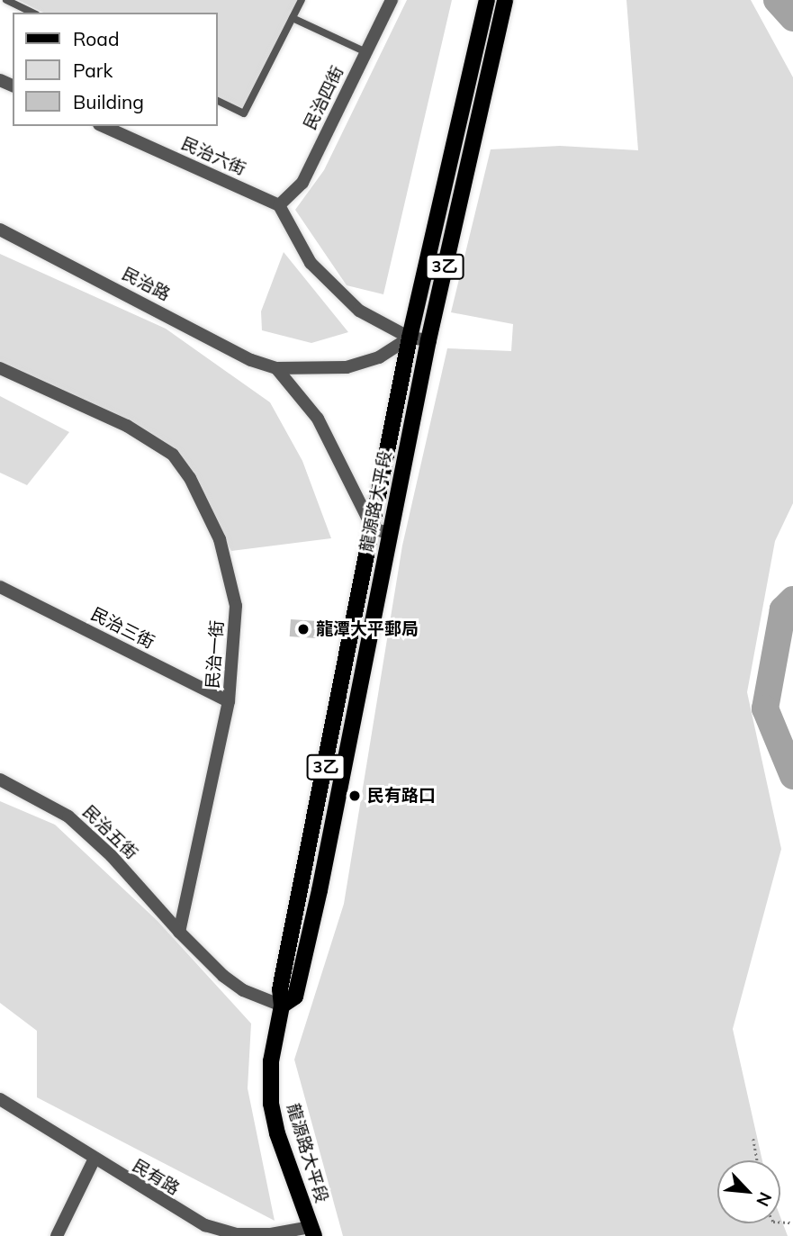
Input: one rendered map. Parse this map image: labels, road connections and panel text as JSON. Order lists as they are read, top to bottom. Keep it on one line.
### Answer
{"streets":{"main road":["3乙","龍源路大平段"],"street":["民治四街","民治六街","民治路","民治三街","民治一街","民治五街","民有路"]},"crossings":[["民治四街","民治六街"],["龍源路大平段","民有路"],["民治三街","民治一街"],["民治一街","民治五街"]],"places":["龍潭大平郵局","民有路口"],"legend":["Road","Park","Building"],"north":"bottom right"}
